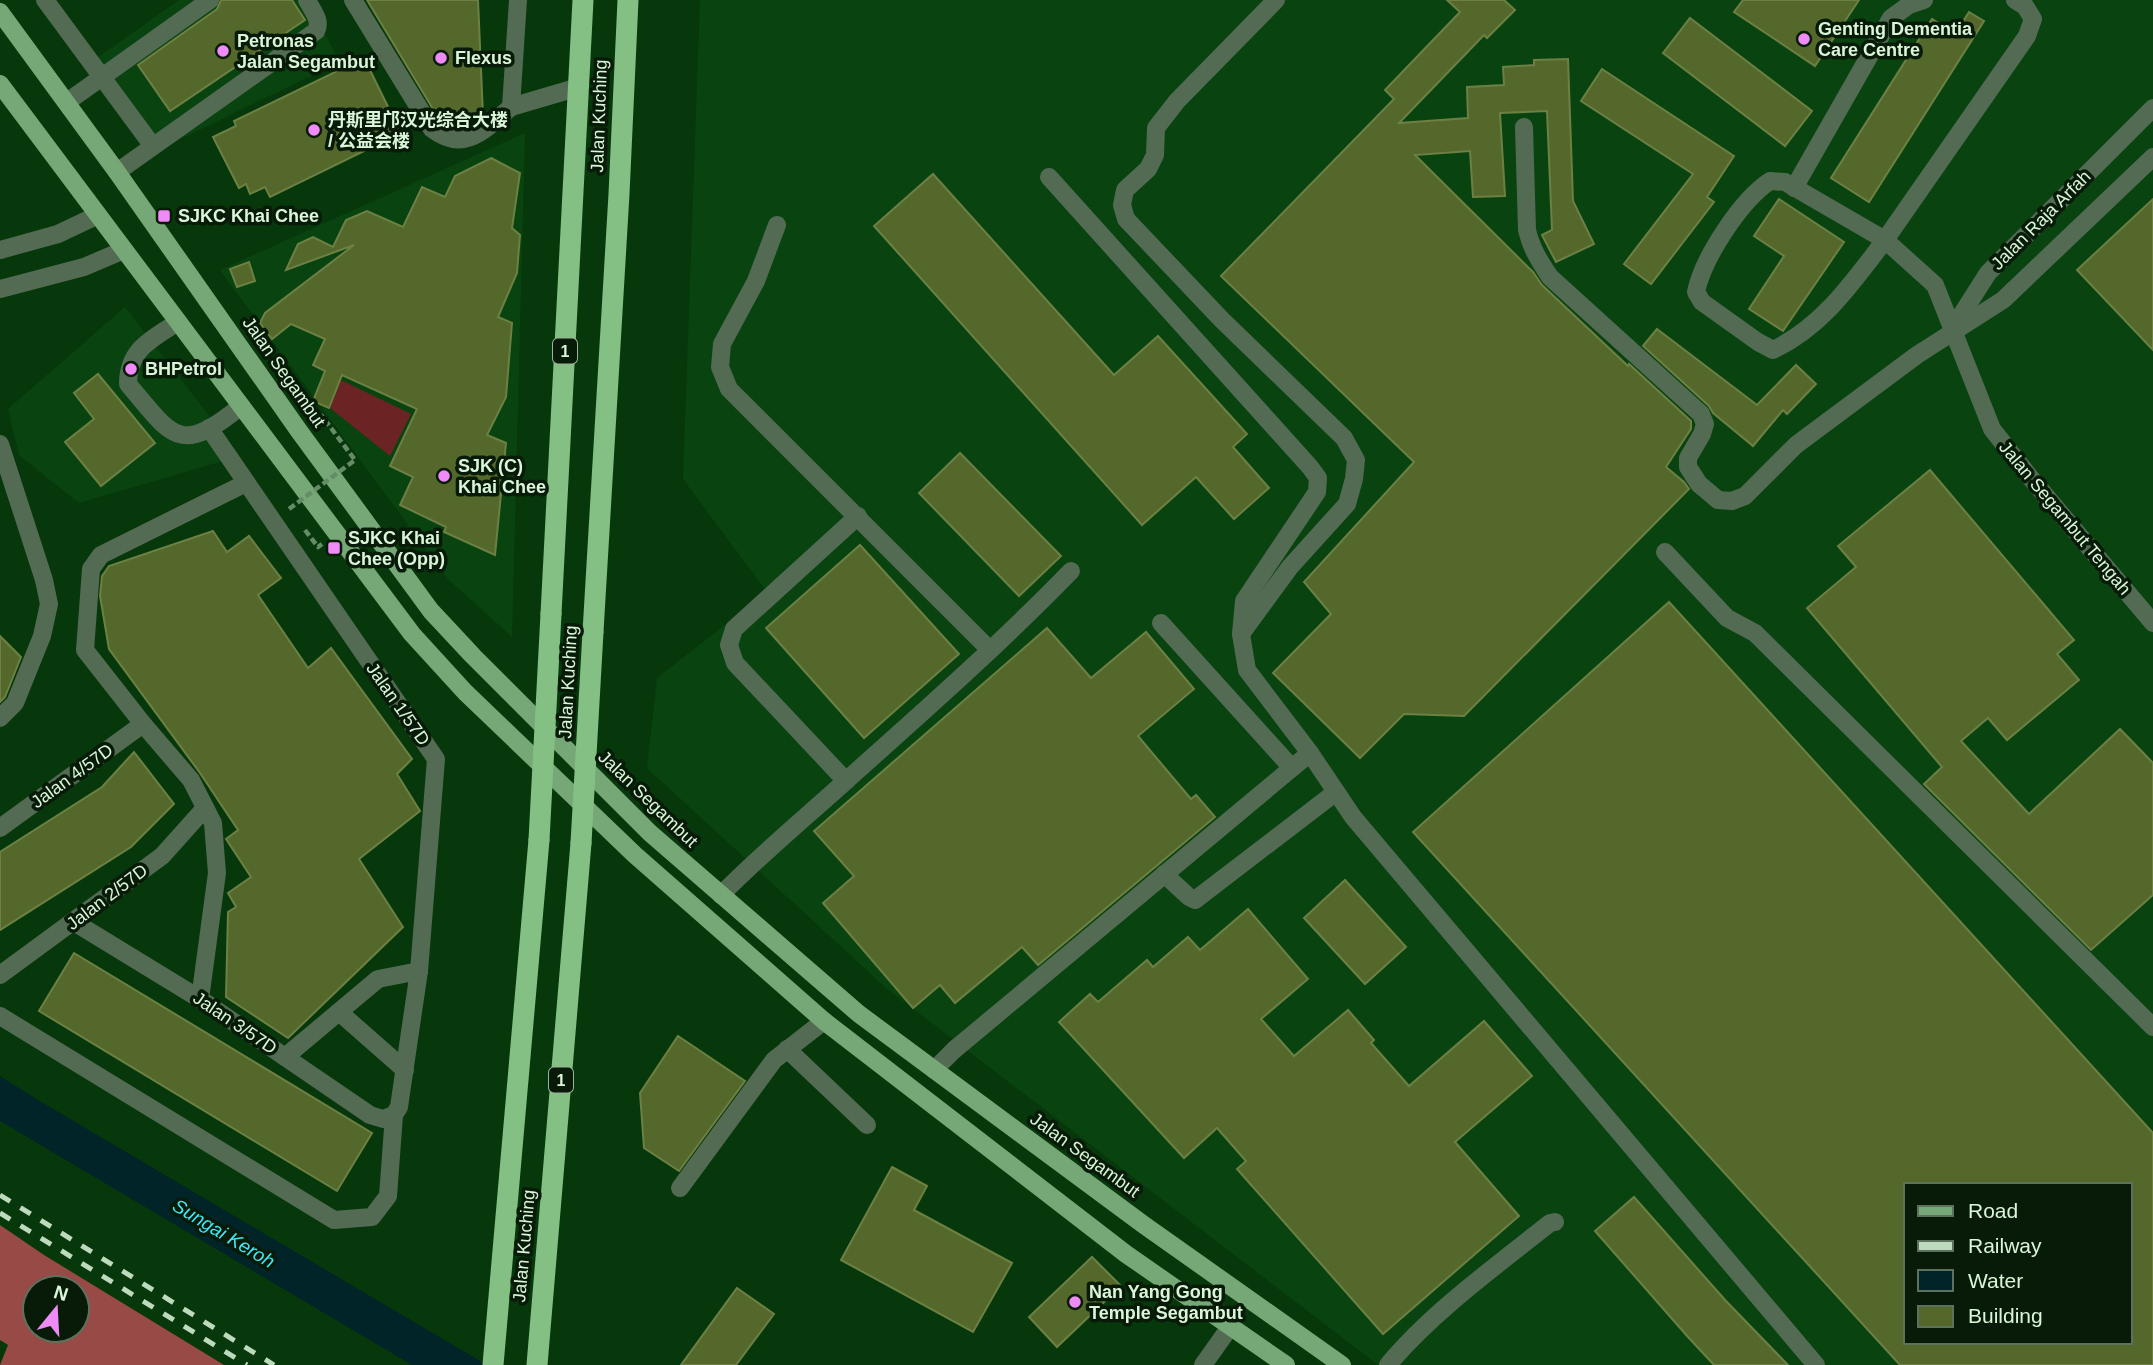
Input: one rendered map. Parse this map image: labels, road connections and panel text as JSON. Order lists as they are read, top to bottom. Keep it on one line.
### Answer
{"streets":{"highway":["Jalan Kuching","1"],"main road":["Jalan Segambut"],"street":["Jalan Raja Arfah","Jalan Segambut Tengah","Jalan 1/57D","Jalan 4/57D","Jalan 2/57D","Jalan 3/57D"]},"crossings":[["Jalan Raja Arfah","Jalan Segambut Tengah"],["Jalan 1/57D","Jalan 3/57D"],["Jalan 2/57D","Jalan 3/57D"]],"water":["Sungai Keroh"],"places":{"other":["Genting Dementia Care Centre","Petronas Jalan Segambut","Flexus","丹斯里邝汉光综合大楼 / 公益会楼","BHPetrol","SJK (C) Khai Chee","Nan Yang Gong Temple Segambut"],"transit":["SJKC Khai Chee","SJKC Khai Chee (Opp)"]},"legend":["Road","Railway","Water","Building"],"north":"top"}
